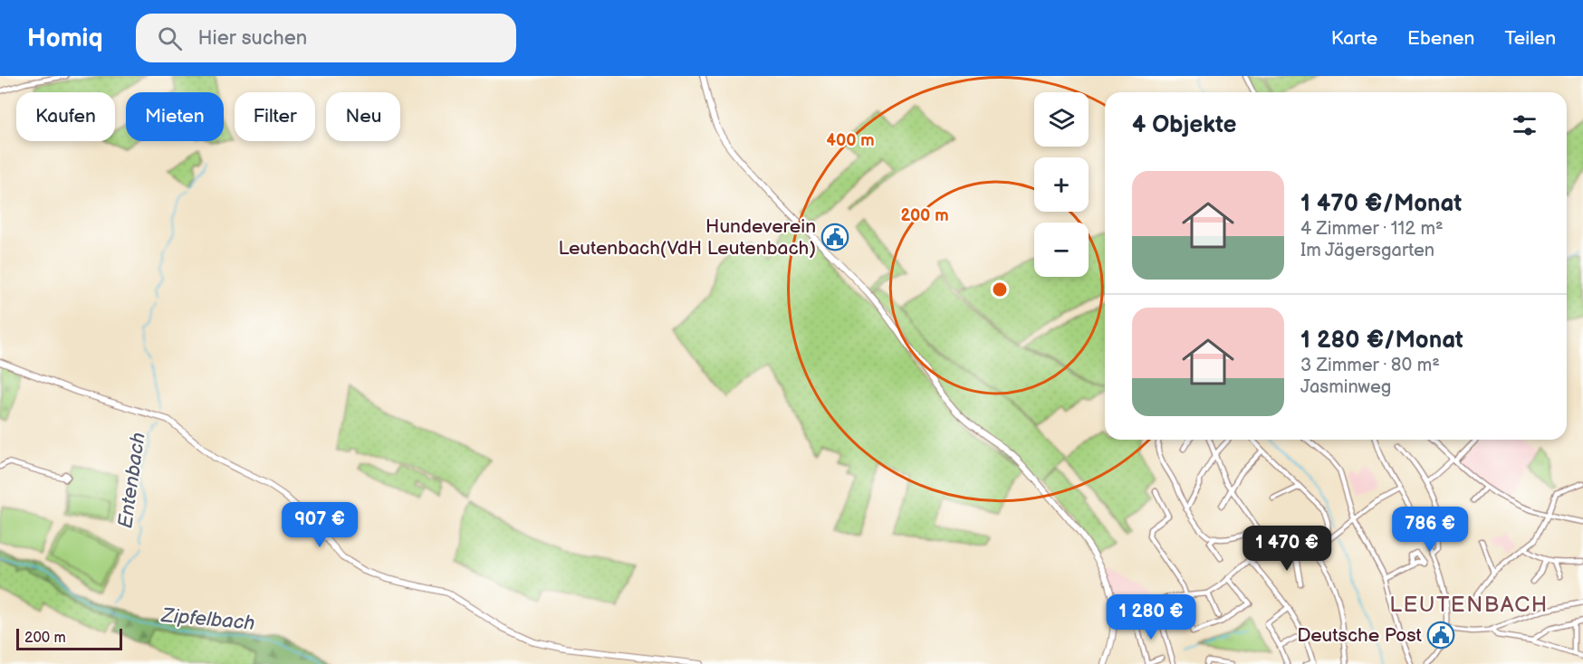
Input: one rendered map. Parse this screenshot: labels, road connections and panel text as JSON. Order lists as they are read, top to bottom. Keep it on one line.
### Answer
{"districts":["LEUTENBACH"],"water":["Entenbach","Zipfelbach"],"places":{"public building":["Hundeverein Leutenbach(VdH Leutenbach)","Deutsche Post"]},"scale_bar":"200 m","page":{"header":"Homiq","search":"Hier suchen","nav":["Karte","Ebenen","Teilen"],"map_buttons":["+","−"],"chip":["Kaufen","Mieten","Filter","Neu"],"heading":"4 Objekte","list":[{"name":"1 470 €/Monat","note":"4 Zimmer · 112 m² · Im Jägersgarten"},{"name":"1 280 €/Monat","note":"3 Zimmer · 80 m² · Jasminweg"}],"price":["907 €","786 €","1 470 €","1 280 €"],"scale":"200 m"},"rings":["400 m","200 m"]}
